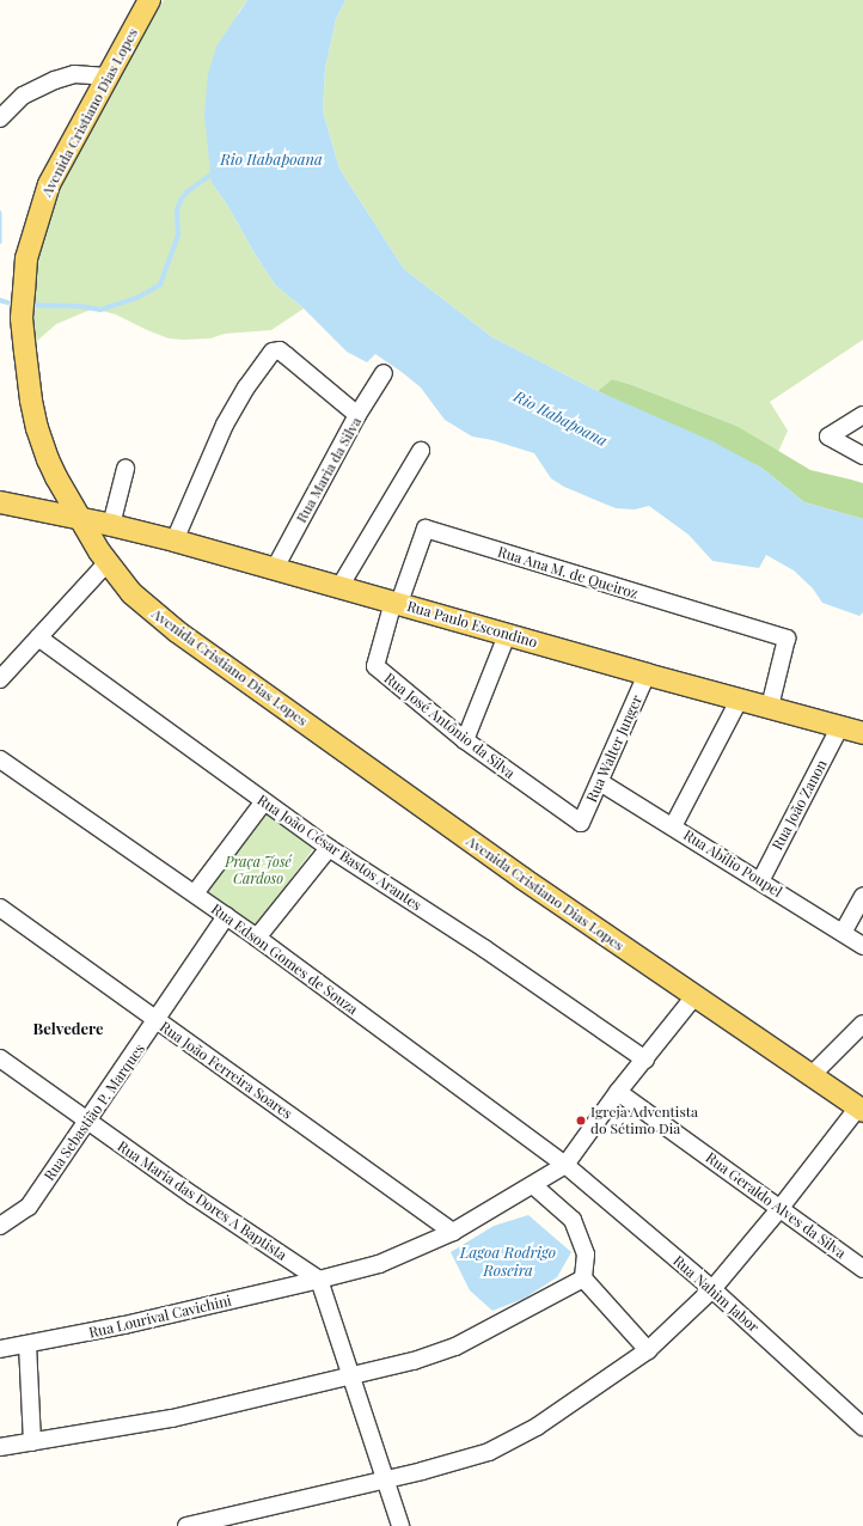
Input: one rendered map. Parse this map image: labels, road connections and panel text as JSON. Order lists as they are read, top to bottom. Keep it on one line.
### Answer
{"streets":{"main road":["Avenida Cristiano Dias Lopes","Rua Paulo Escondino"],"street":["Rua Maria da Silva","Rua Ana M. de Queiroz","Rua José Antônio da Silva","Rua Walter Junger","Rua João Zanon","Rua João César Bastos Arantes","Rua Abílio Poupel","Rua Edson Gomes de Souza","Rua João Ferreira Soares","Rua Sebastião P. Marques","Rua Maria das Dores A Baptista","Rua Geraldo Alves da Silva","Rua Nahim Jabor","Rua Lourival Cavichini"]},"crossings":[["Avenida Cristiano Dias Lopes","Rua Paulo Escondino"],["Rua Maria da Silva","Rua Paulo Escondino"],["Rua Ana M. de Queiroz","Rua Paulo Escondino"],["Rua Ana M. de Queiroz","Rua José Antônio da Silva"],["Rua Paulo Escondino","Rua José Antônio da Silva"],["Rua Paulo Escondino","Rua Walter Junger"],["Rua Paulo Escondino","Rua João Zanon"],["Rua José Antônio da Silva","Rua Walter Junger"],["Rua Walter Junger","Rua Abílio Poupel"],["Rua João Zanon","Rua Abílio Poupel"],["Rua Edson Gomes de Souza","Rua Sebastião P. Marques"],["Rua Edson Gomes de Souza","Rua Nahim Jabor"],["Rua Edson Gomes de Souza","Rua Lourival Cavichini"],["Rua João Ferreira Soares","Rua Sebastião P. Marques"],["Rua João Ferreira Soares","Rua Lourival Cavichini"],["Rua Sebastião P. Marques","Rua Maria das Dores A Baptista"],["Rua Maria das Dores A Baptista","Rua Lourival Cavichini"],["Rua Nahim Jabor","Rua Lourival Cavichini"]],"districts":["Belvedere"],"water":["Rio Itabapoana","Lagoa Rodrigo Roseira"],"parks":["Praça José Cardoso"],"places":["Igreja Adventista do Sétimo Dia"]}
